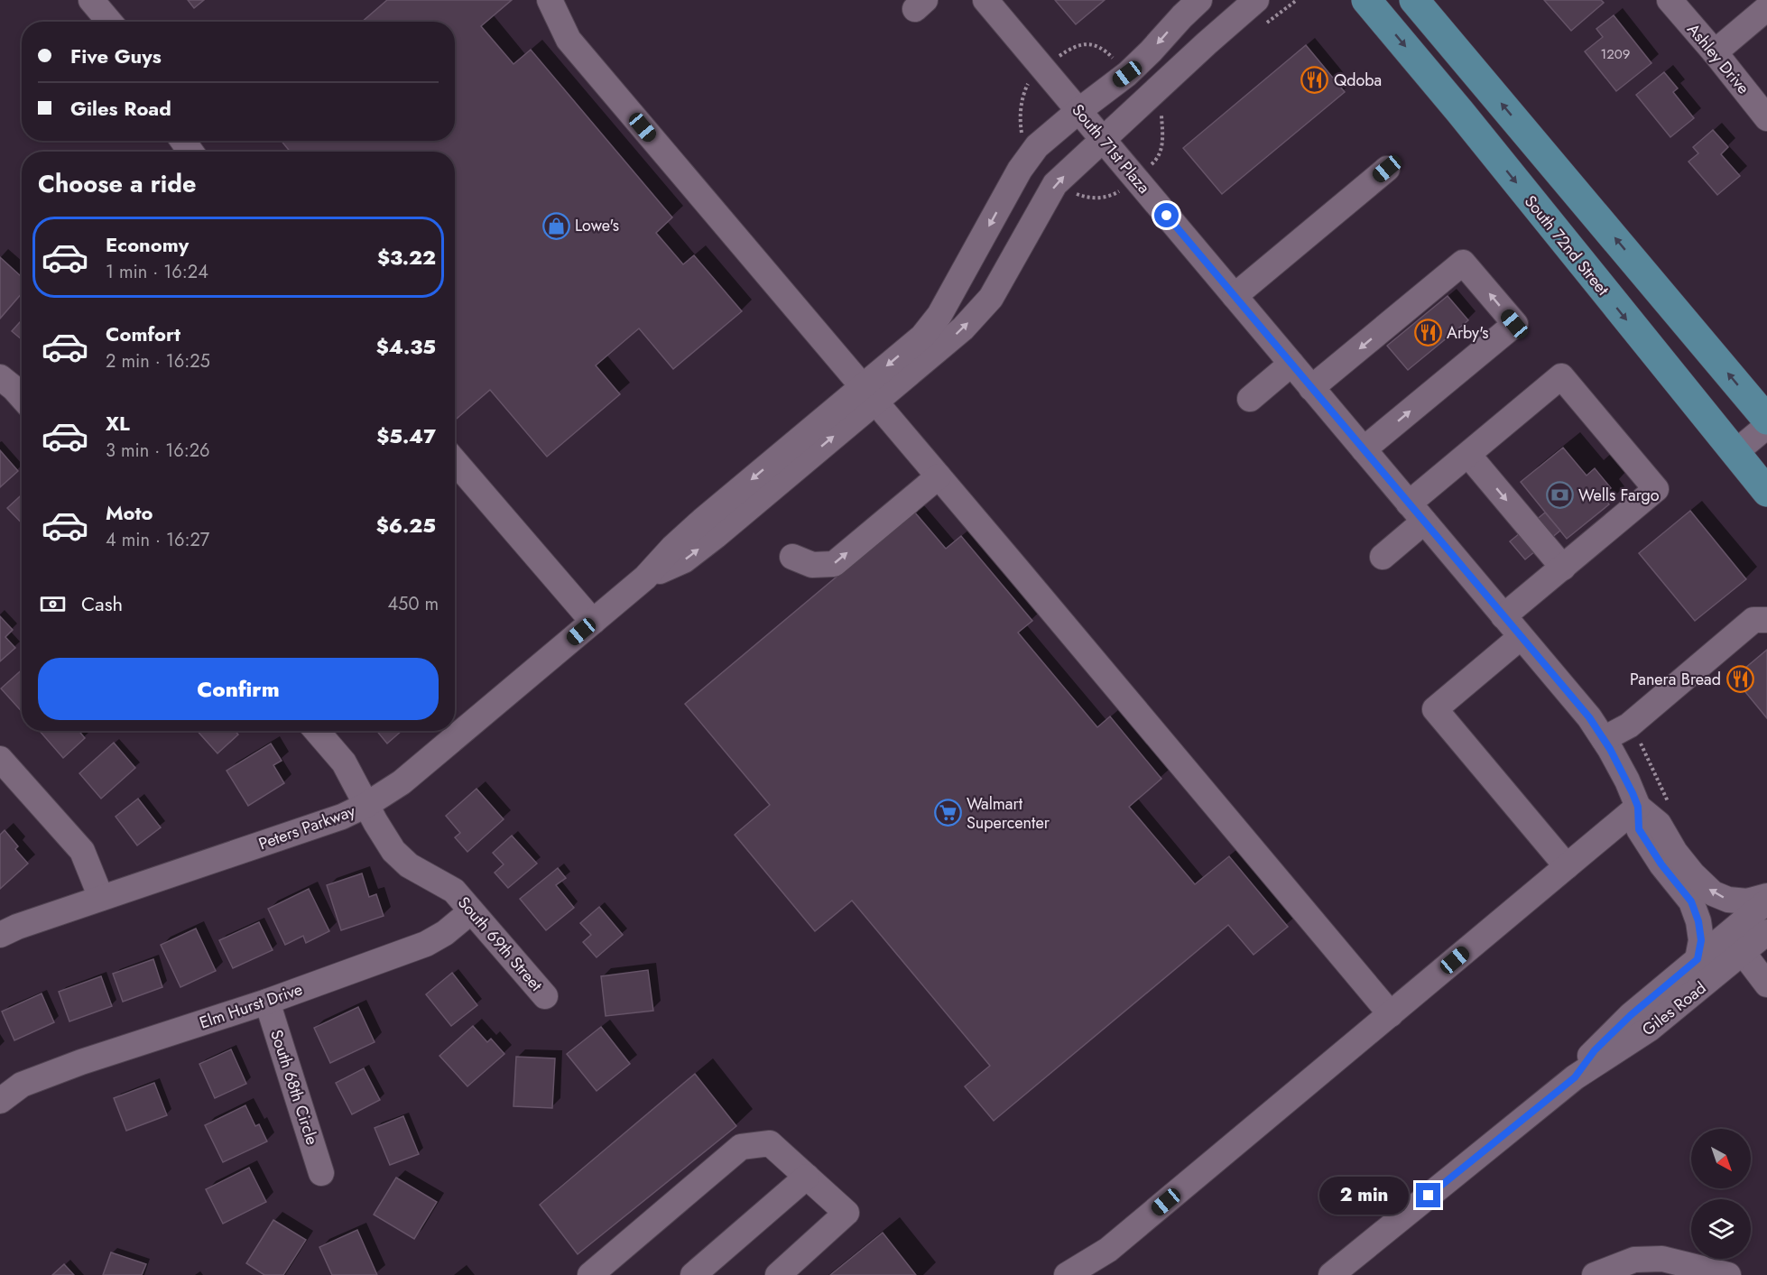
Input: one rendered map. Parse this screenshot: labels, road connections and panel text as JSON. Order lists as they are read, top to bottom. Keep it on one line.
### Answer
{"streets":{"main road":["South 72nd Street"],"street":["Ashley Drive","South 71st Plaza","Peters Parkway","South 69th Street","Elm Hurst Drive","Giles Road","South 68th Circle"]},"crossings":[["South 71st Plaza","Giles Road"],["Peters Parkway","South 69th Street"],["South 69th Street","Elm Hurst Drive"],["Elm Hurst Drive","South 68th Circle"]],"places":{"restaurant":["Qdoba","Arby's","Panera Bread"],"shop":["Lowe's"],"bank":["Wells Fargo"],"supermarket":["Walmart Supercenter"]},"house_numbers":["1209"],"north":"bottom right","page":{"banner":["Five Guys","Giles Road"],"heading":"Choose a ride","list":[{"name":"Economy","note":"1 min · 16:24","value":"$3.22"},{"name":"Comfort","note":"2 min · 16:25","value":"$4.35"},{"name":"XL","note":"3 min · 16:26","value":"$5.47"},{"name":"Moto","note":"4 min · 16:27","value":"$6.25"}],"pay":["Cash","450 m"],"buttons":"Confirm","bubble":"2 min"}}
